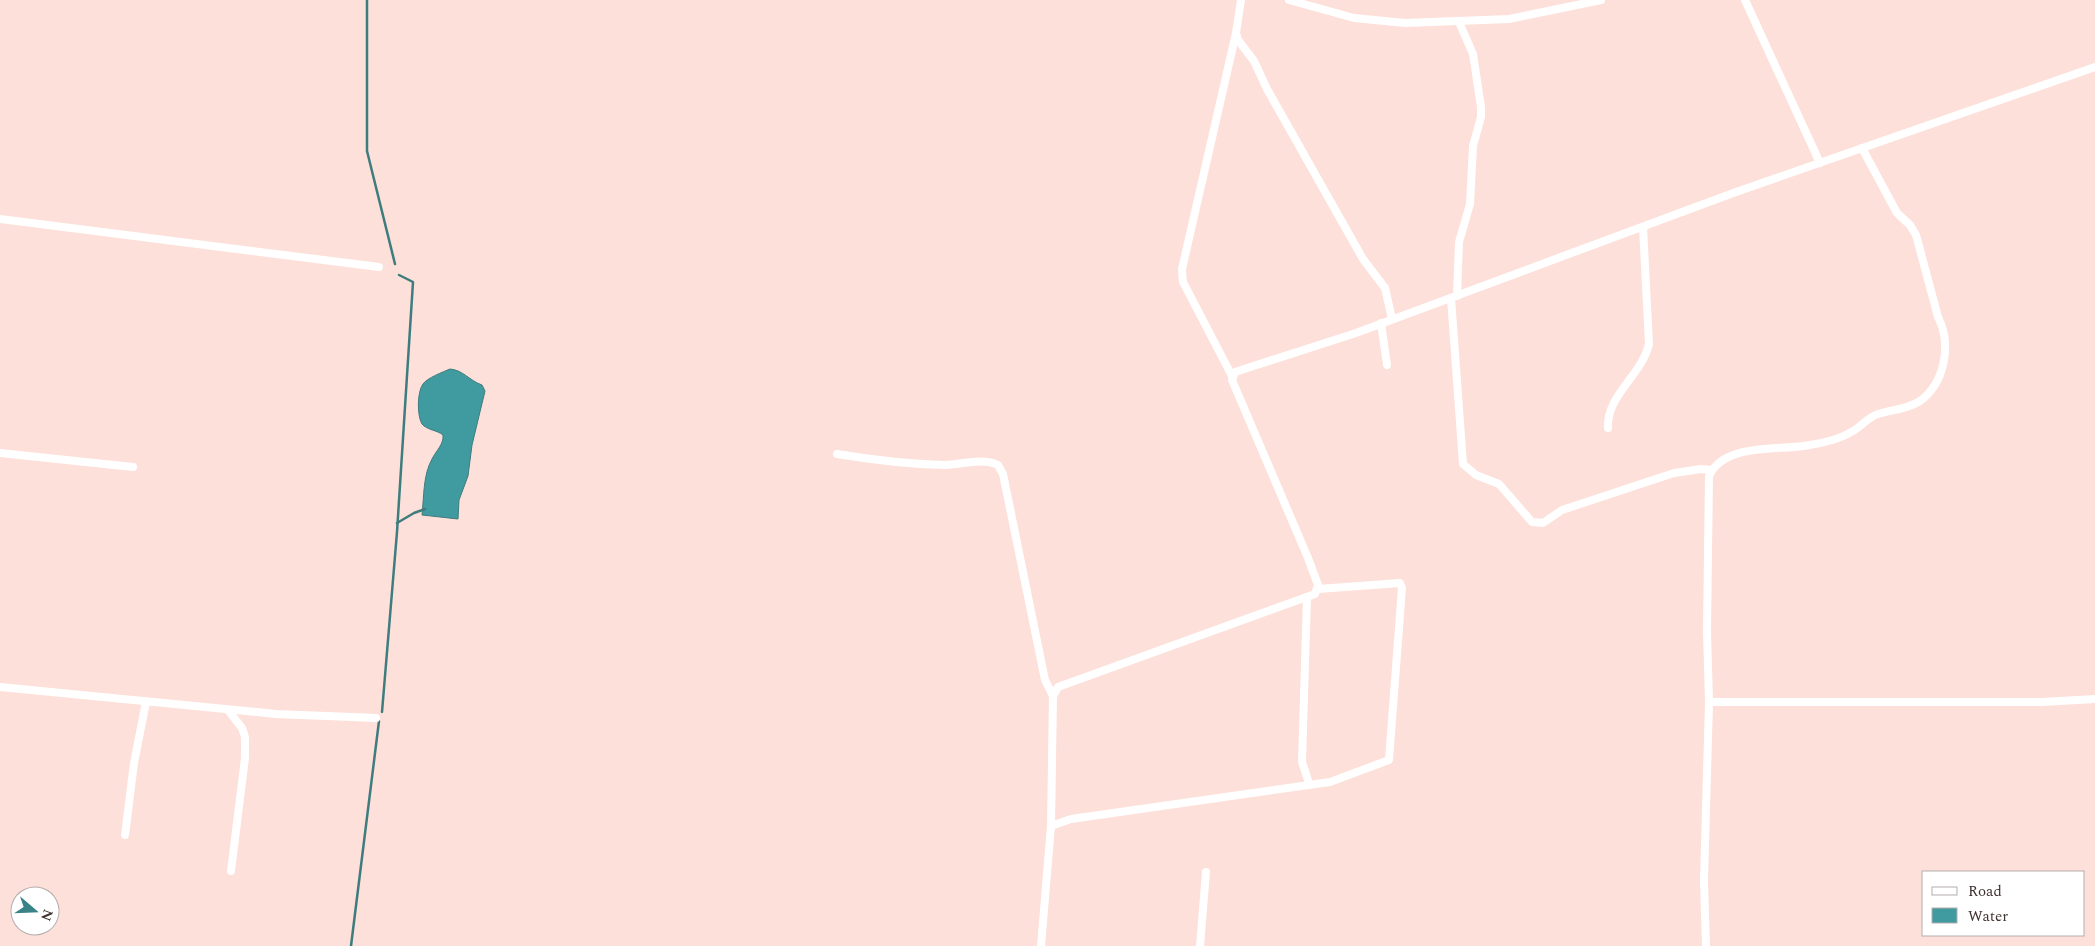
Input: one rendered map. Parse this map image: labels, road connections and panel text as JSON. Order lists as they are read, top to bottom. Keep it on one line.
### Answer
{"legend":["Road","Water"],"north":"right"}
